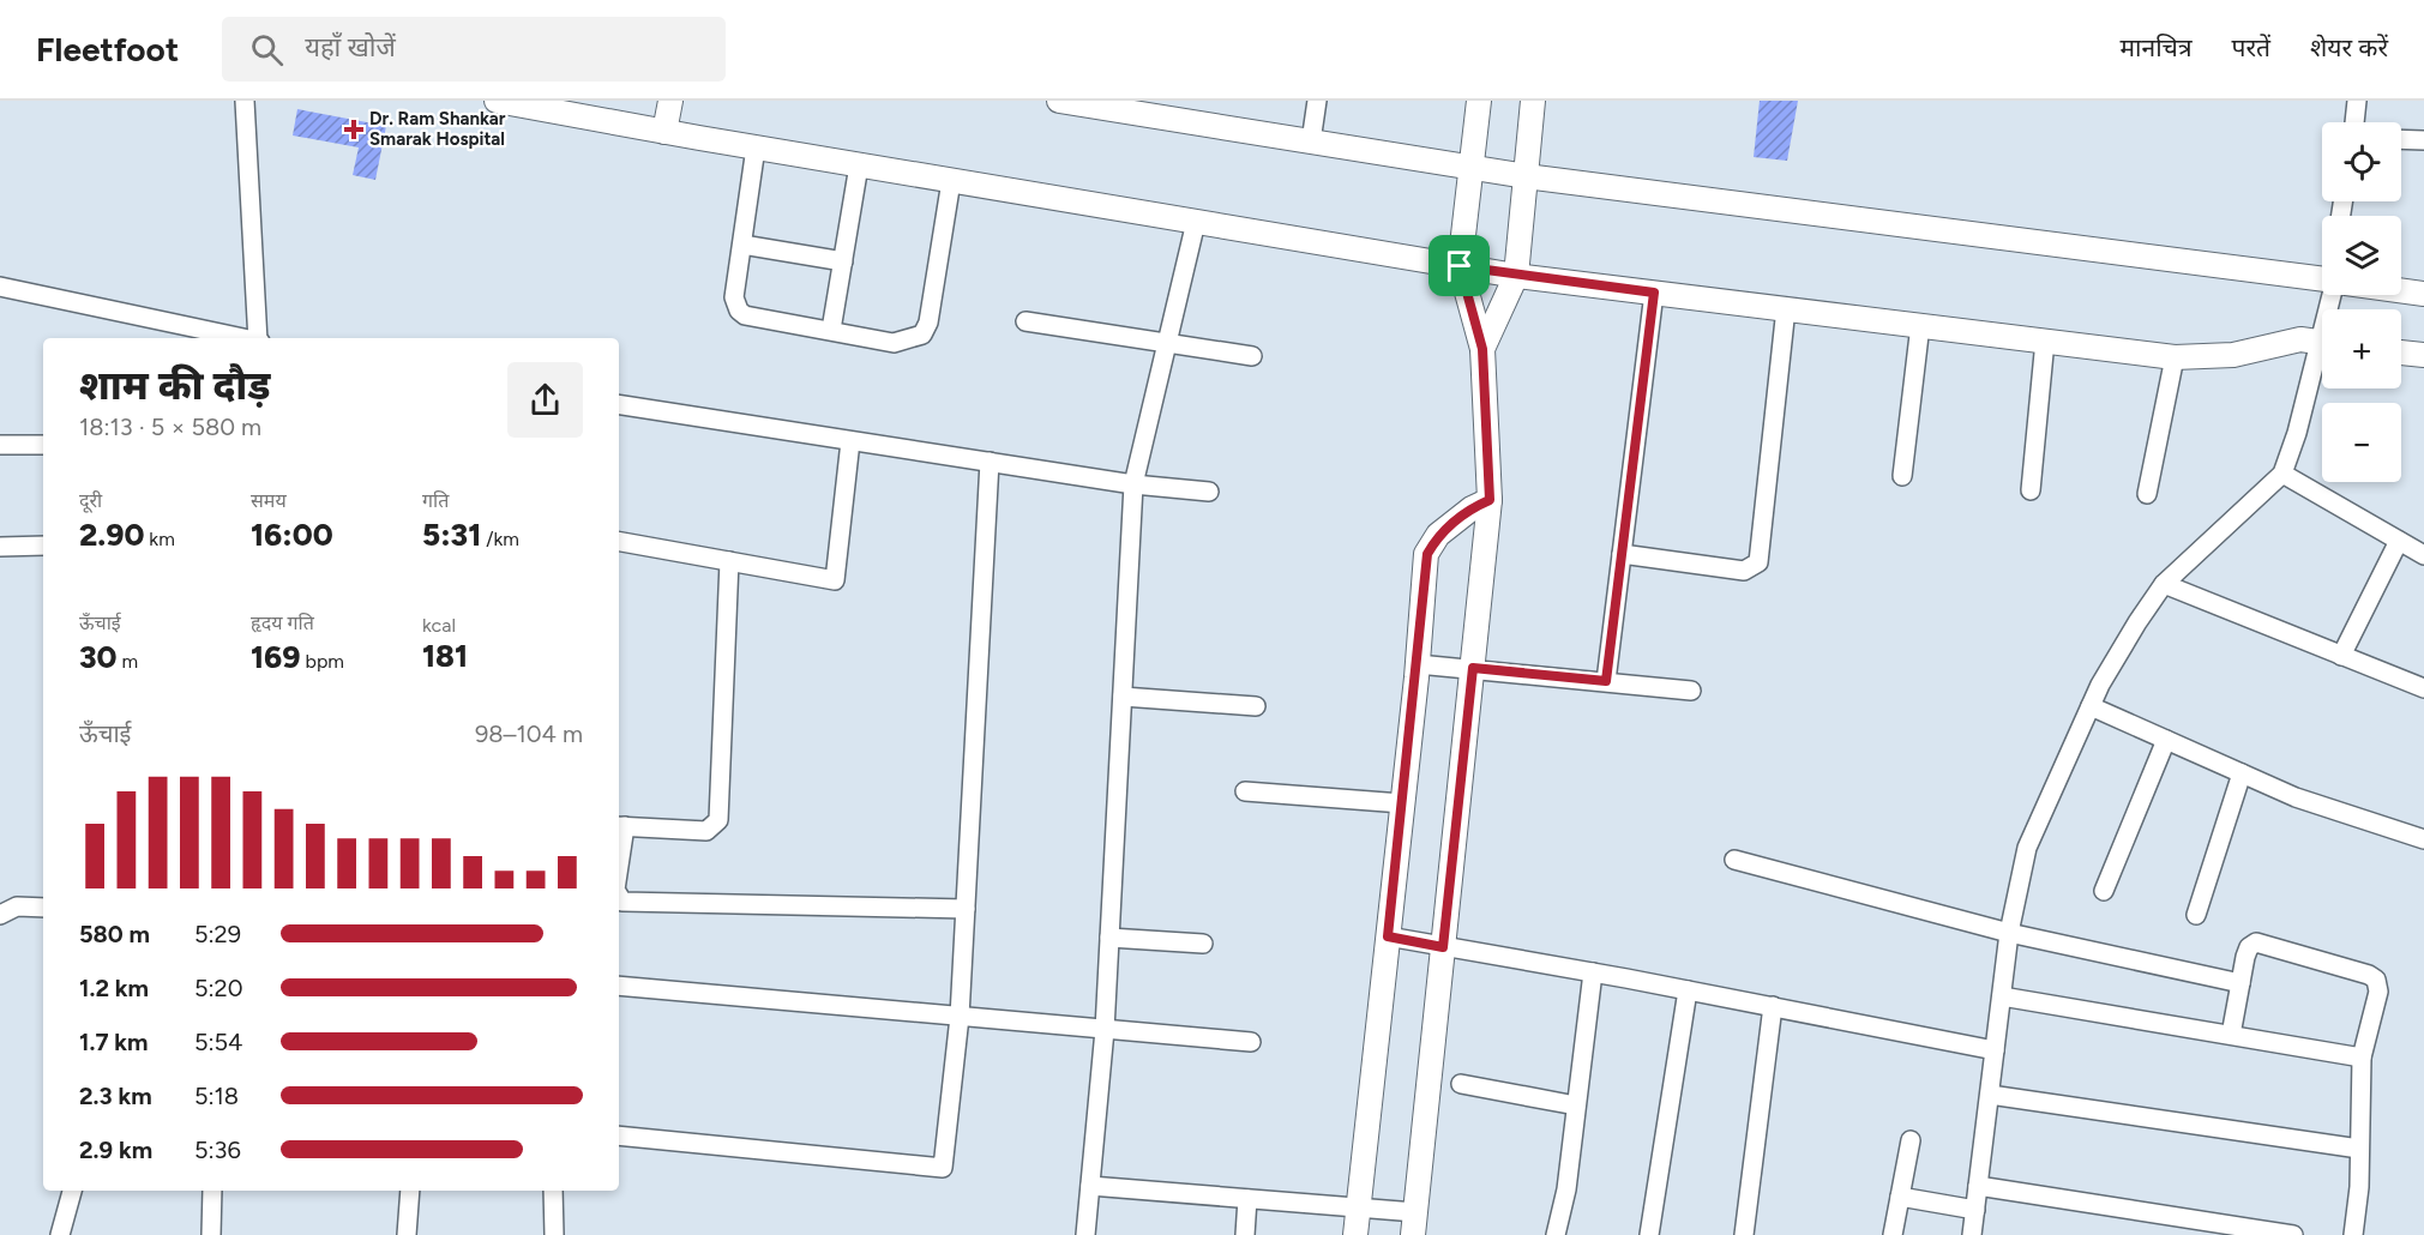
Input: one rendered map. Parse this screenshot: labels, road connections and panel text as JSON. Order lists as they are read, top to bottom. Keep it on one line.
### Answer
{"places":{"health":["Dr. Ram Shankar Smarak Hospital"]},"page":{"header":"Fleetfoot","search":"यहाँ खोजें","nav":["मानचित्र","परतें","शेयर करें"],"map_buttons":["+","−"],"heading":["शाम की दौड़","18:13 · 5 × 580 m"],"stats":[["दूरी","2.90 km"],["समय","16:00"],["गति","5:31 /km"],["ऊँचाई","30 m"],["हृदय गति","169 bpm"],["kcal","181"]],"chart":["ऊँचाई","98–104 m"],"list":[{"name":"580 m","note":"5:29"},{"name":"1.2 km","note":"5:20"},{"name":"1.7 km","note":"5:54"},{"name":"2.3 km","note":"5:18"},{"name":"2.9 km","note":"5:36"}]}}
